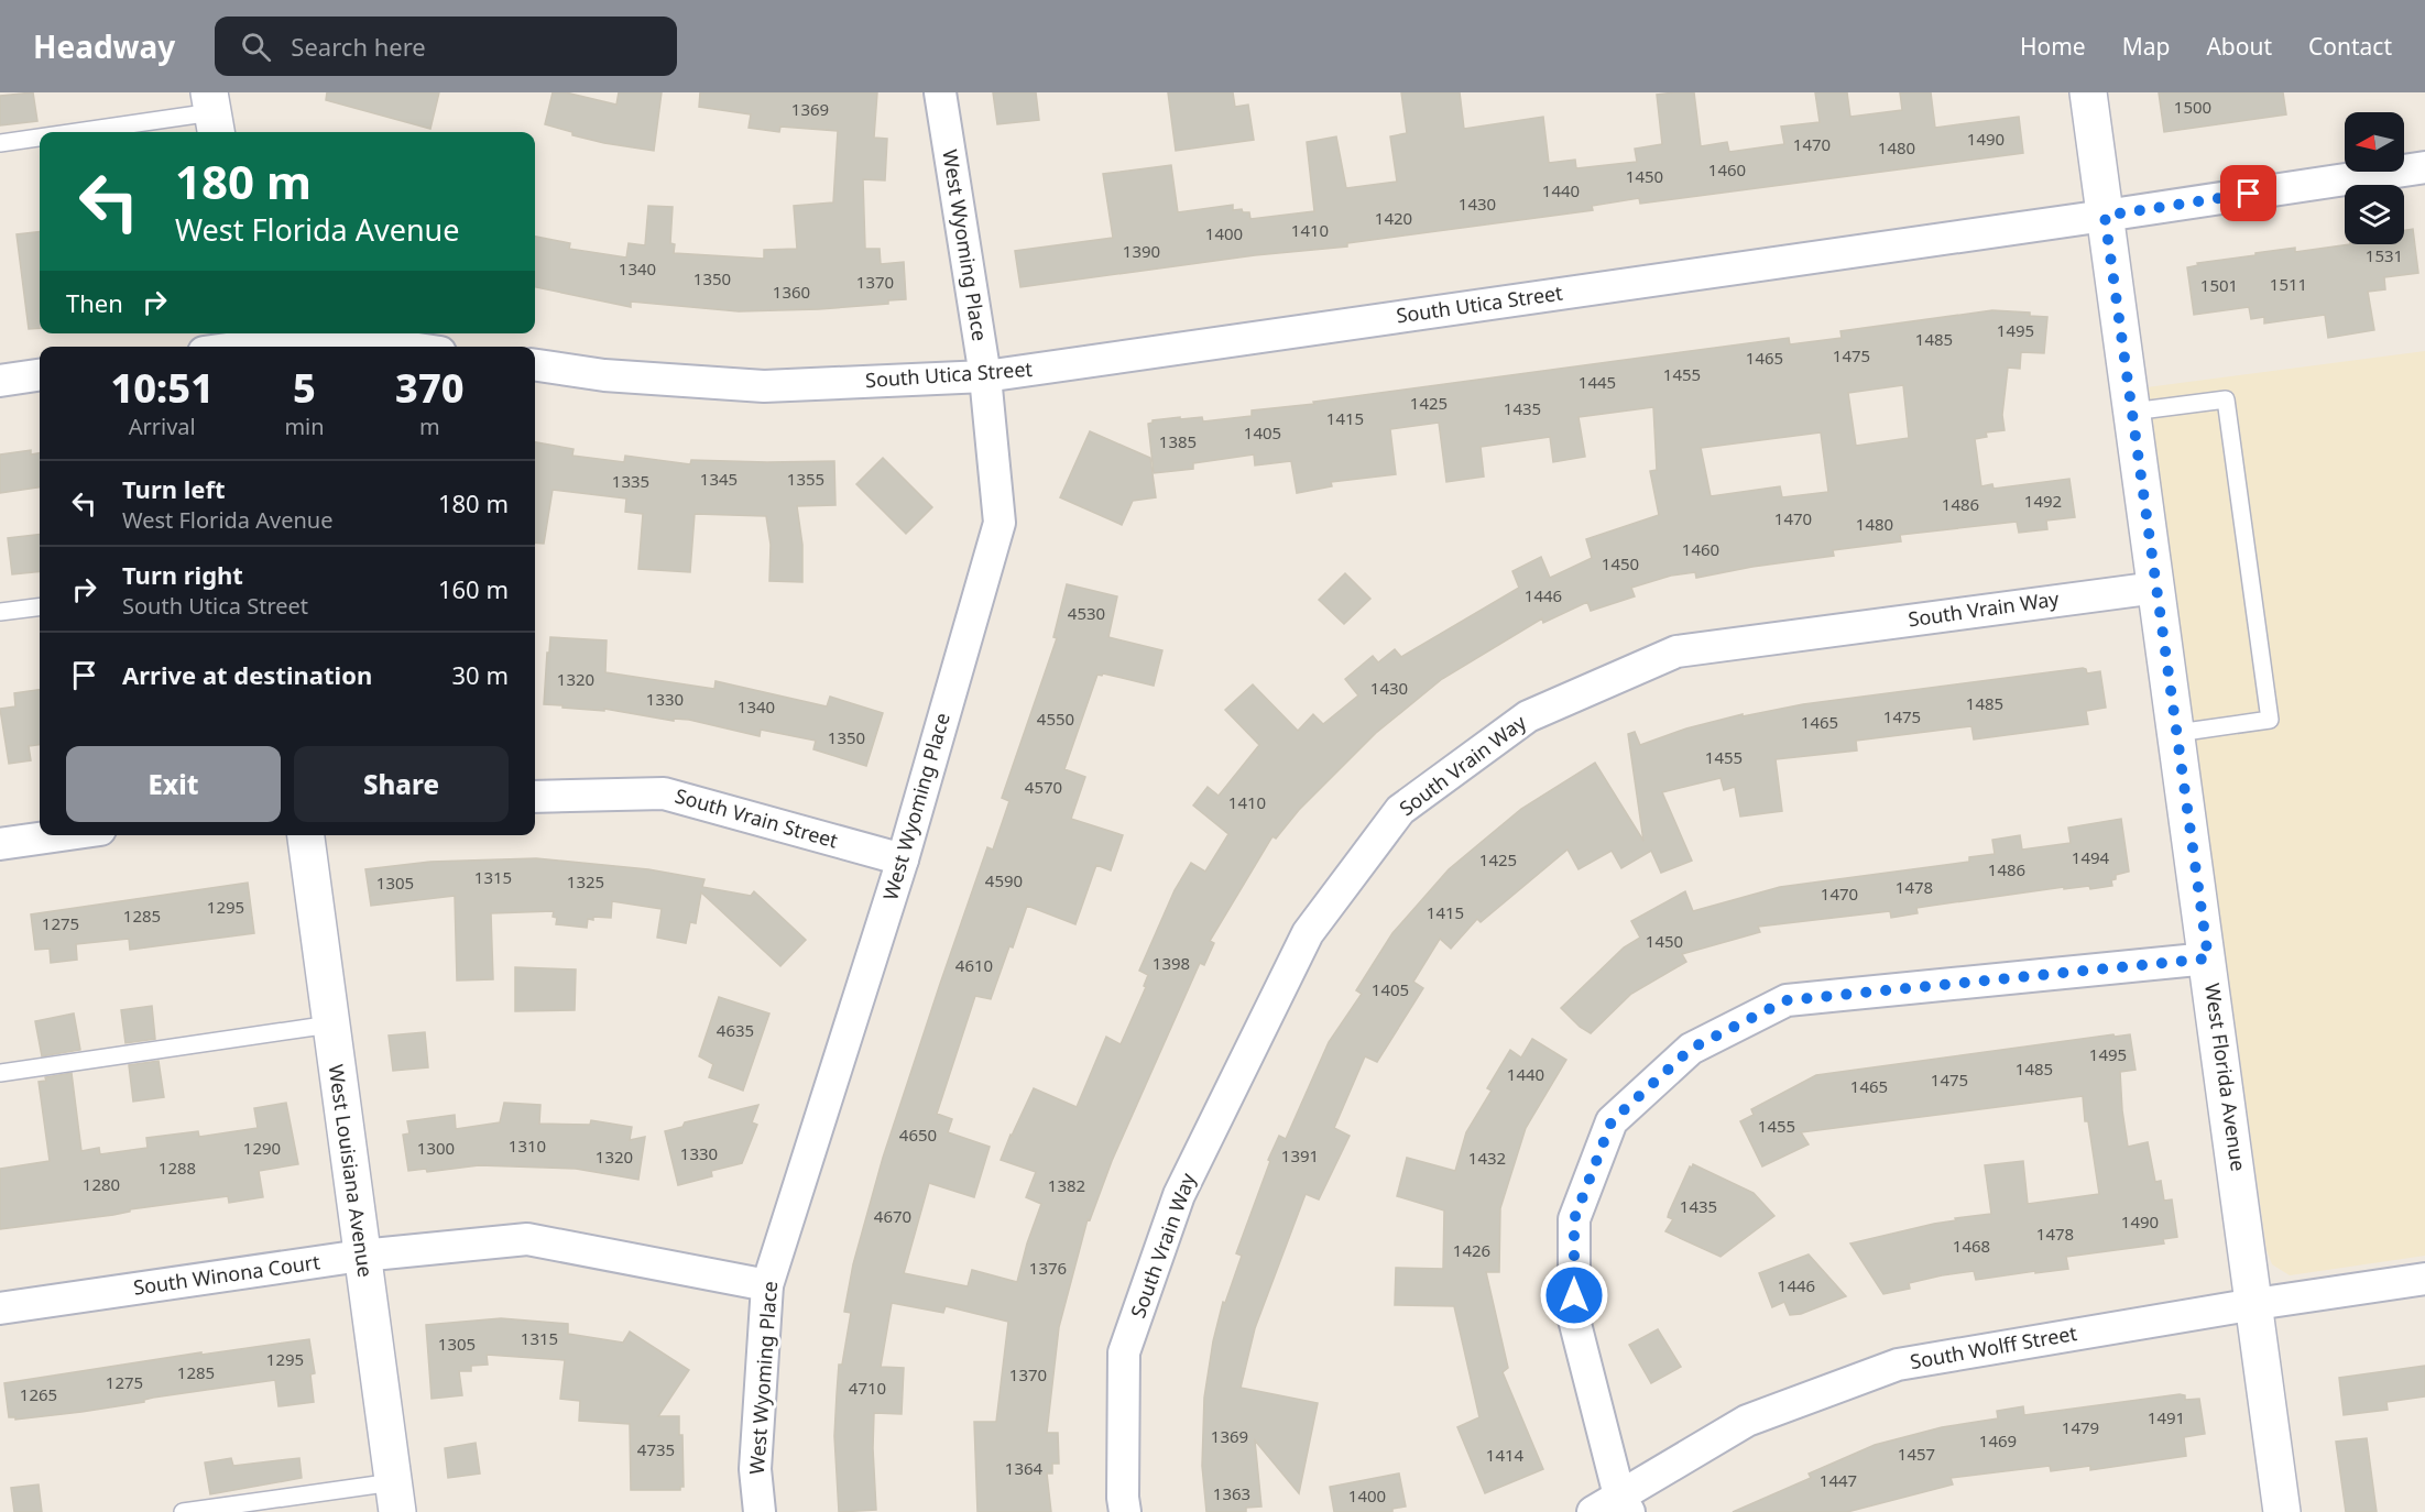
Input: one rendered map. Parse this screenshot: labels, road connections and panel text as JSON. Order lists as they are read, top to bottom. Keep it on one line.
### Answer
{"streets":{"street":["West Wyoming Place","South Utica Street","South Vrain Way","South Vrain Street","West Florida Avenue","West Louisiana Avenue","South Winona Court","South Wolff Street"]},"crossings":[["West Wyoming Place","South Utica Street"],["West Wyoming Place","South Vrain Street"],["West Wyoming Place","South Winona Court"],["South Utica Street","West Florida Avenue"],["South Vrain Way","West Florida Avenue"],["West Florida Avenue","South Wolff Street"],["West Louisiana Avenue","South Winona Court"]],"house_numbers":["1500","1369","1490","1470","1480","1460","1450","1440","1430","1420","1410","1400","1390","1531","1340","1350","1370","1511","1501","1360","1495","1485","1475","1465","1455","1445","1425","1435","1415","1405","1385","1345","1355","1335","1492","1486","1470","1480","1460","1450","1446","4530","1320","1430","1330","1485","1340","1475","4550","1465","1350","1455","4570","1410","1494","1425","1486","1315","4590","1325","1305","1478","1470","1295","1415","1285","1275","1450","1398","4610","1405","4635","1495","1485","1440","1475","1465","1455","4650","1310","1290","1300","1330","1391","1320","1432","1288","1280","1382","1435","4670","1490","1478","1468","1426","1376","1446","1315","1305","1295","1285","1370","1275","4710","1265","1491","1479","1369","1469","4735","1457","1414","1364","1447","1363","1400"],"north":"left","page":{"header":"Headway","search":"Search here","nav":["Home","Map","About","Contact"],"turn":["180 m","West Florida Avenue"],"then":"Then","eta":["10:51","Arrival","5","min","370","m"],"list":[{"name":"Turn left","note":"West Florida Avenue","value":"180 m"},{"name":"Turn right","note":"South Utica Street","value":"160 m"},{"name":"Arrive at destination","value":"30 m"}],"buttons":["Exit","Share"]}}
